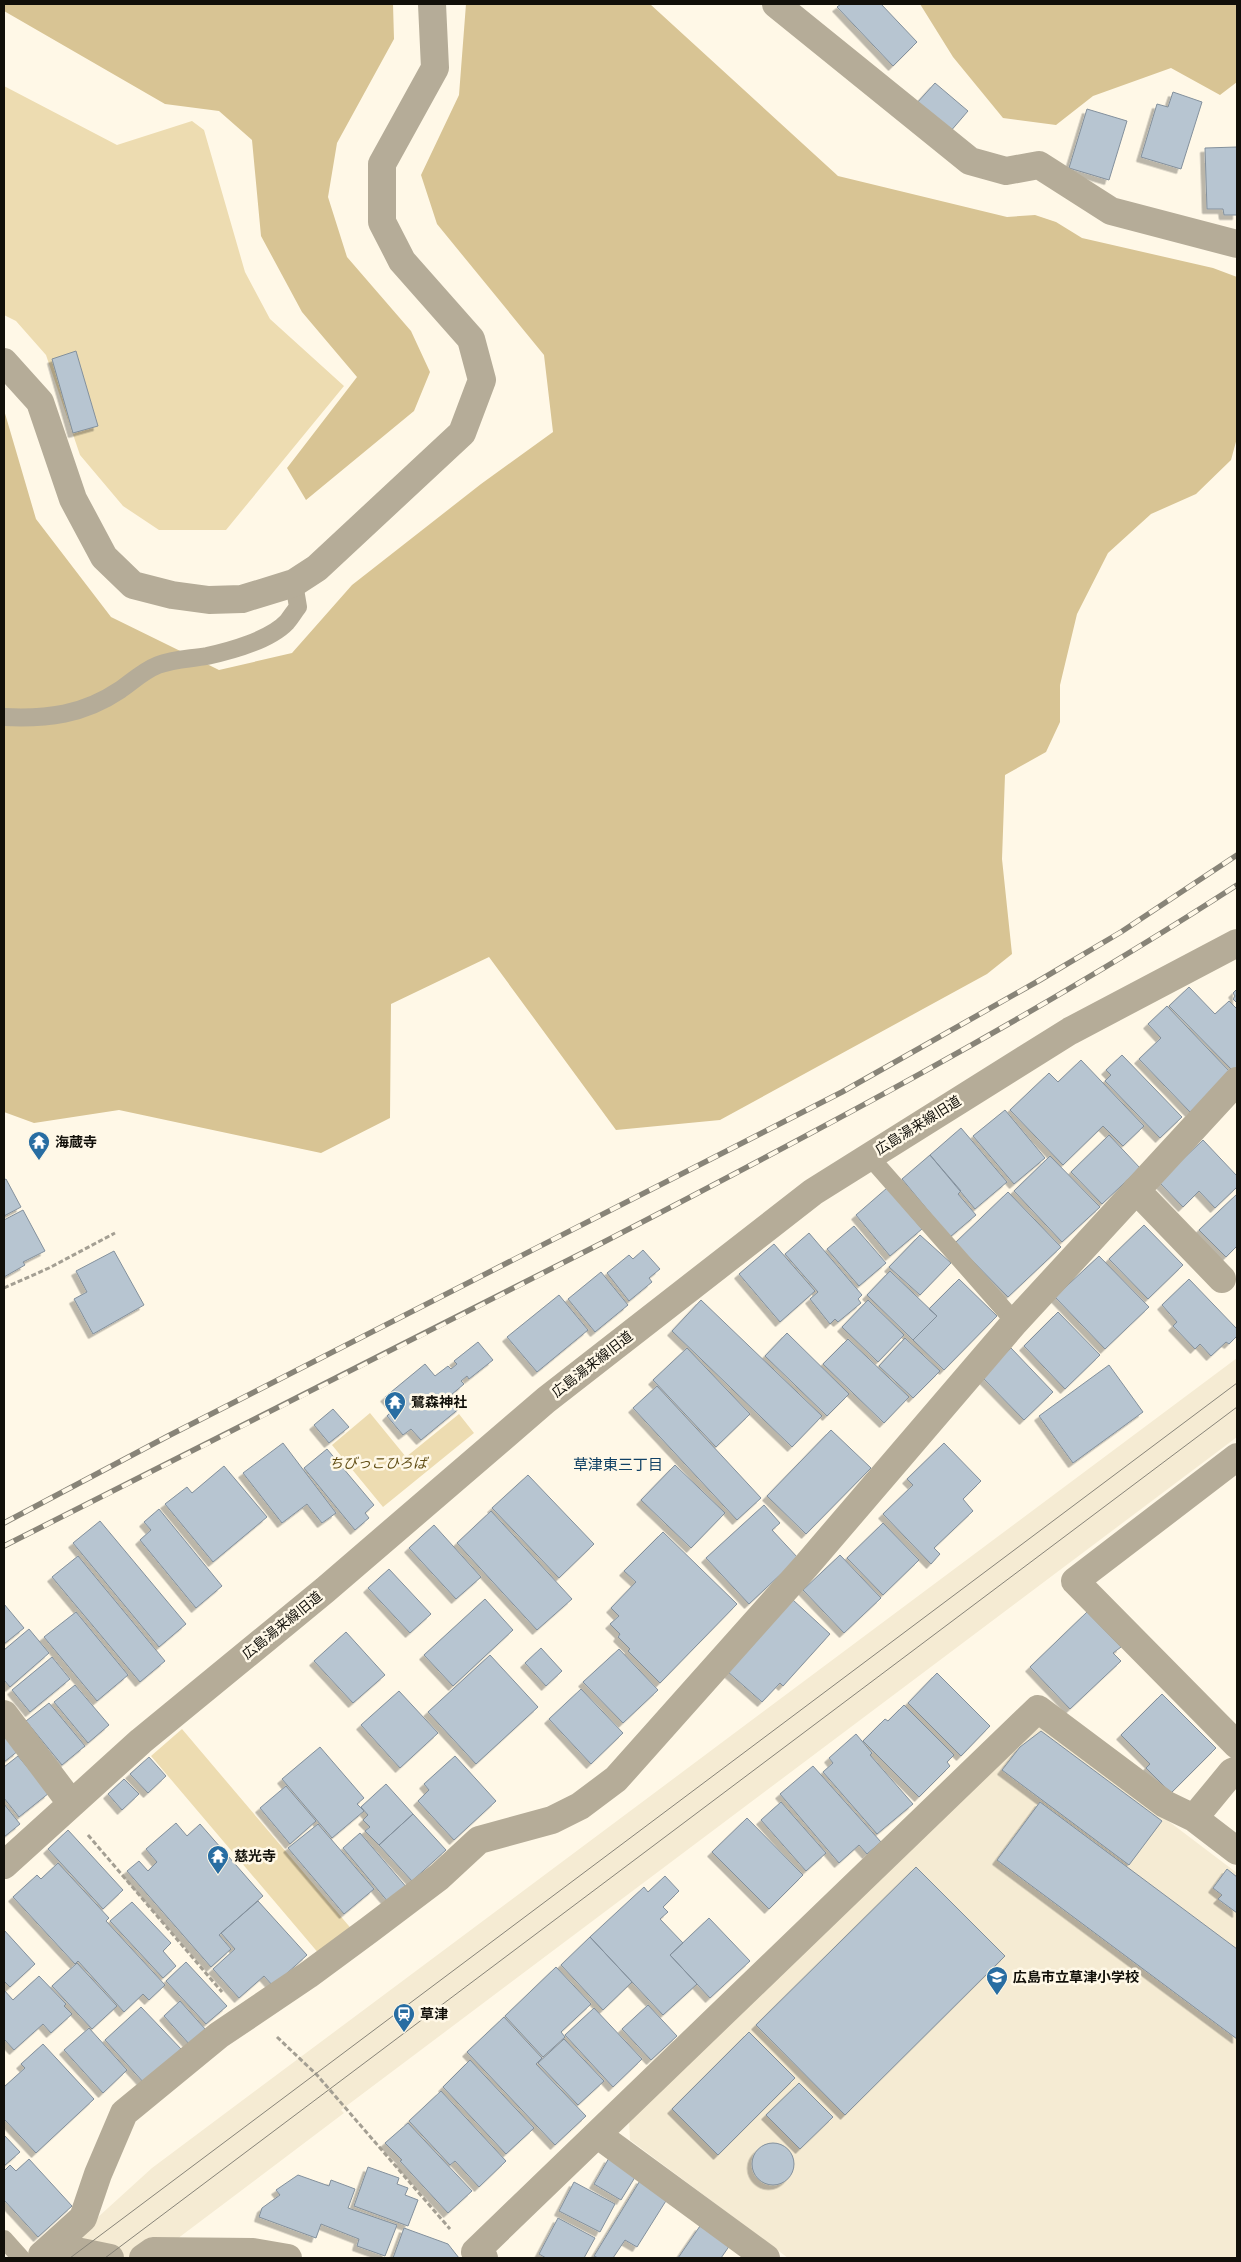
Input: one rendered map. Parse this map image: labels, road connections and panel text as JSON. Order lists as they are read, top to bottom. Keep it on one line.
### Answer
{"streets":{"street":["広島湯来線旧道"]},"districts":["草津東三丁目"],"parks":["ちびっこひろば"],"places":{"temple":["海蔵寺","鷺森神社","慈光寺"],"school or university":["広島市立草津小学校"],"station":["草津"]}}
